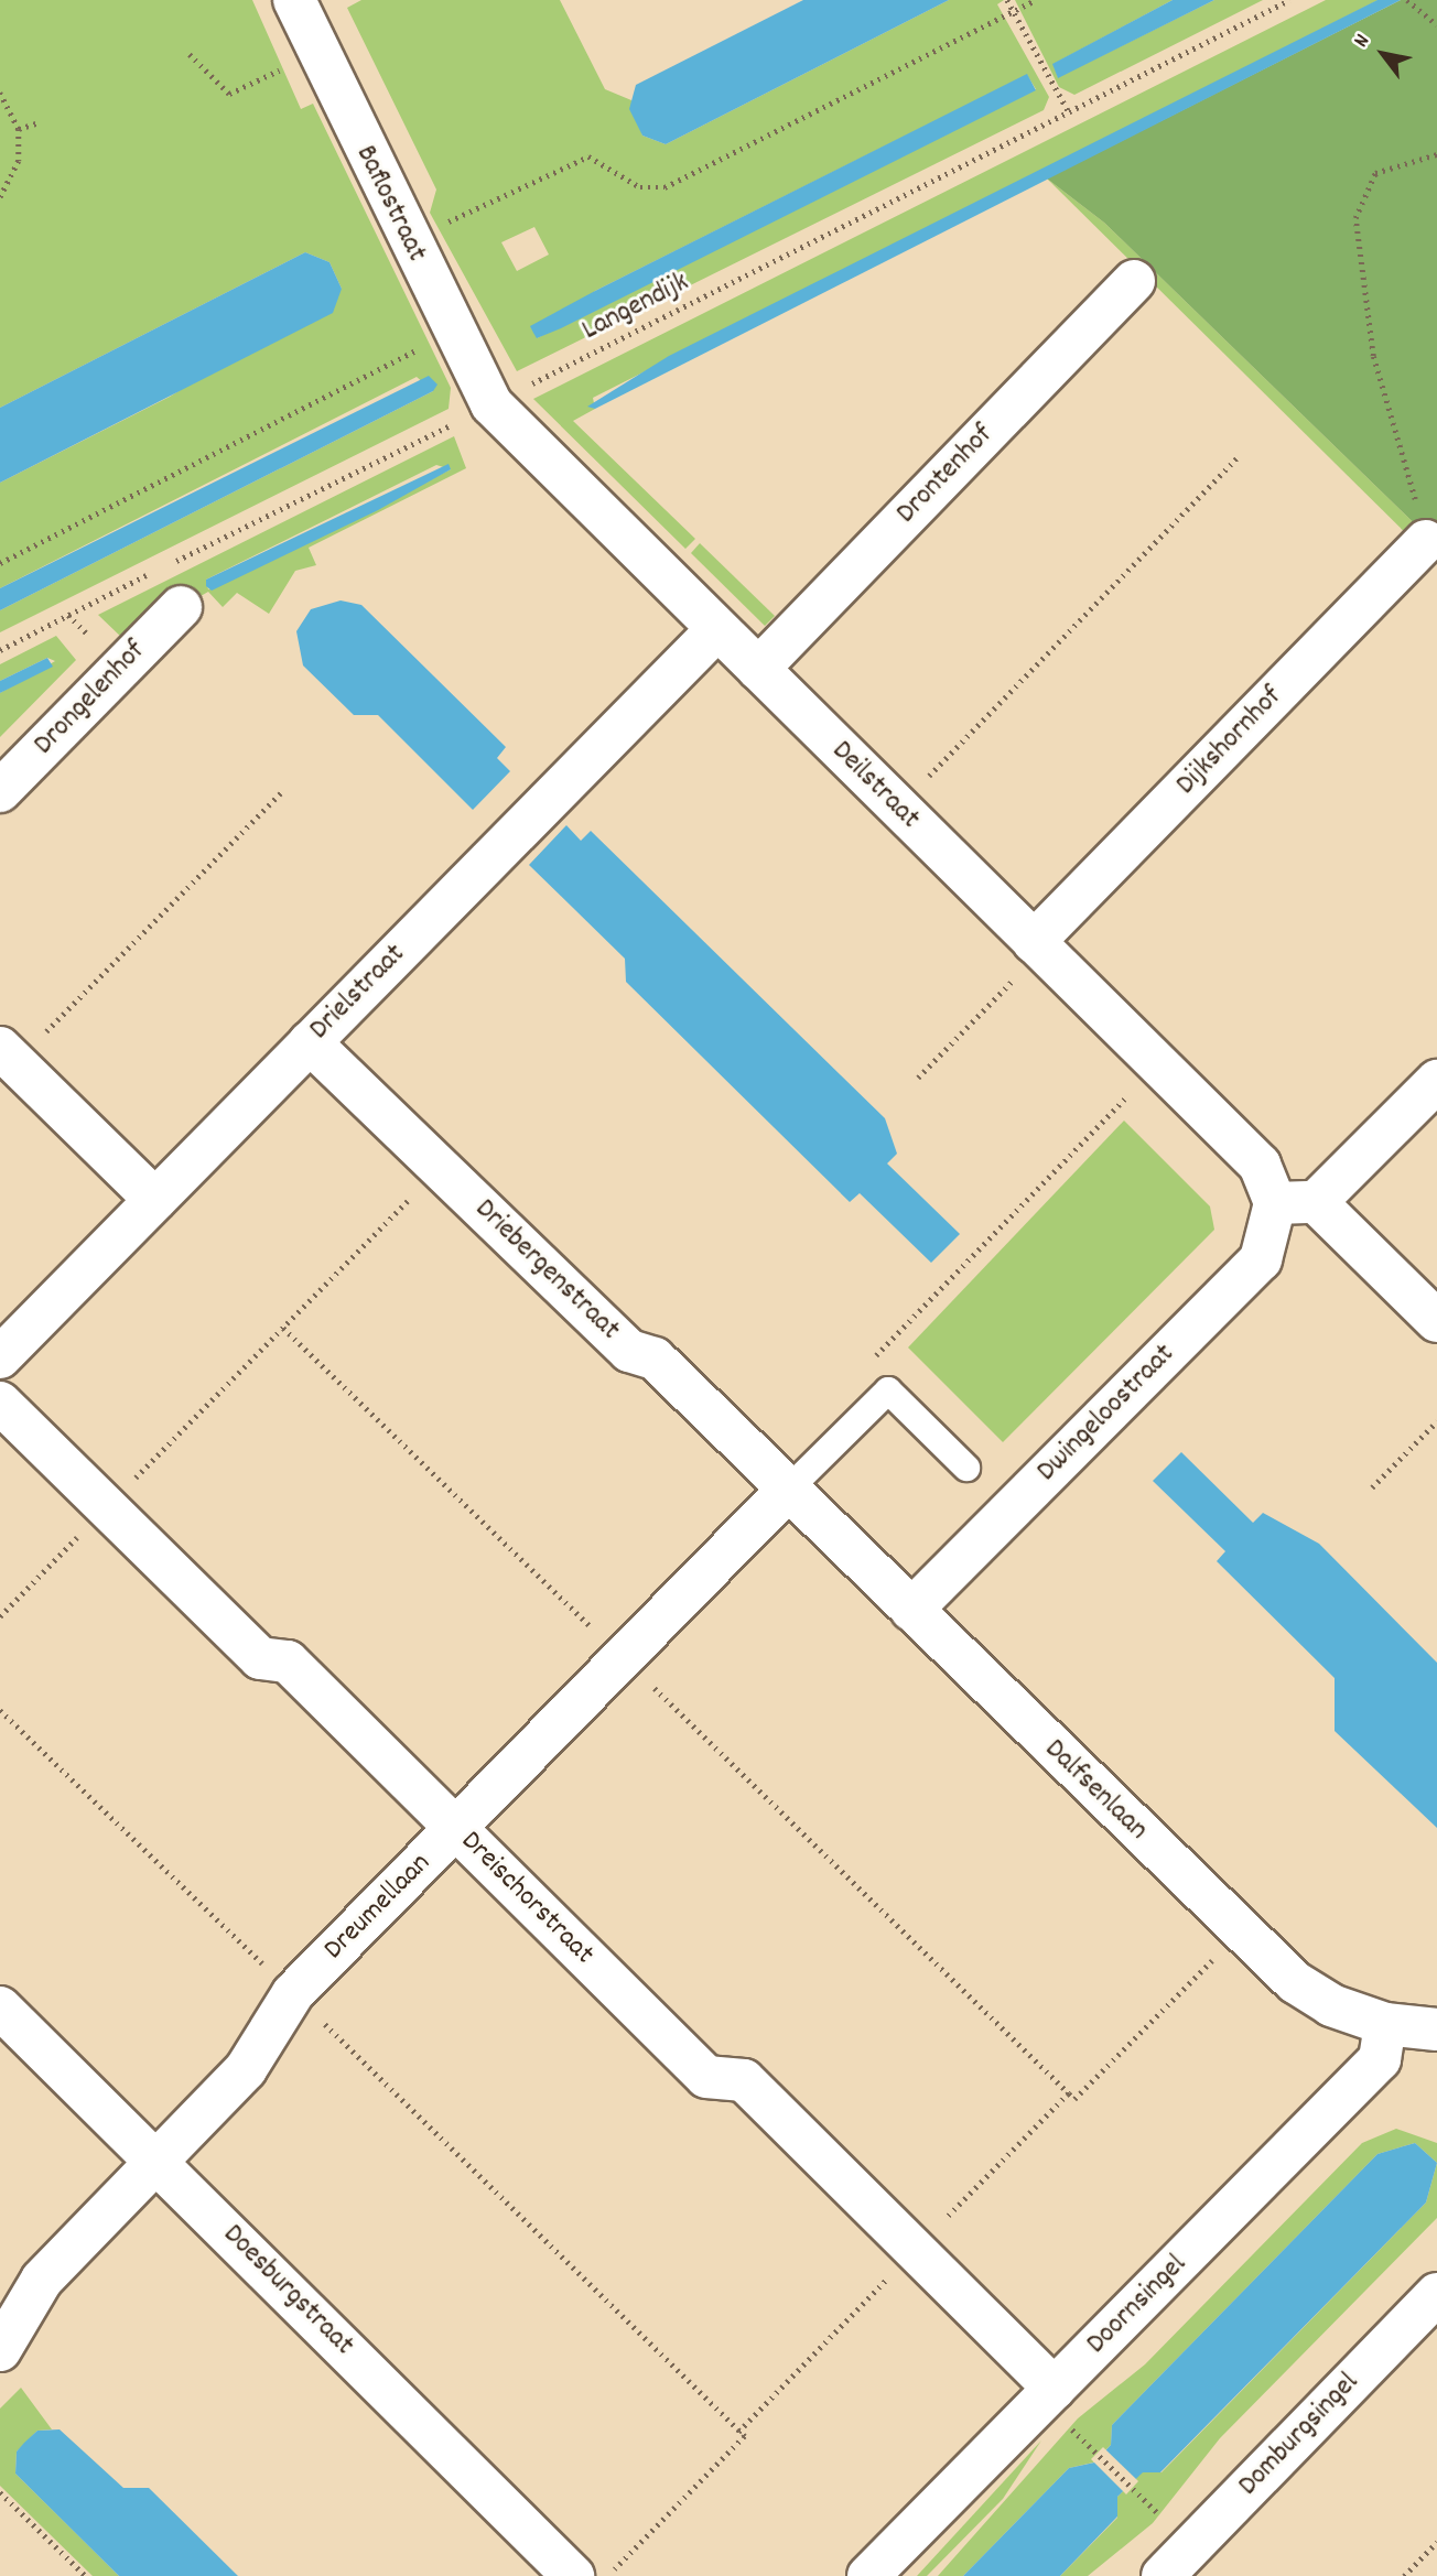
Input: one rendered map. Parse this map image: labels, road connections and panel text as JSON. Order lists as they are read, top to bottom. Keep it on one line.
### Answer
{"streets":{"street":["Baflostraat","Drontenhof","Drongelenhof","Dijkshornhof","Deilstraat","Drielstraat","Driebergenstraat","Dwingeloostraat","Dalfsenlaan","Dreischorstraat","Dreumellaan","Doesburgstraat","Doornsingel","Domburgsingel"],"path":["Langendijk"]},"crossings":[["Baflostraat","Langendijk"],["Baflostraat","Deilstraat"],["Langendijk","Deilstraat"],["Drontenhof","Deilstraat"],["Dijkshornhof","Deilstraat"],["Deilstraat","Drielstraat"],["Deilstraat","Dwingeloostraat"],["Drielstraat","Driebergenstraat"],["Driebergenstraat","Dalfsenlaan"],["Driebergenstraat","Dreumellaan"],["Dwingeloostraat","Dalfsenlaan"],["Dalfsenlaan","Dreumellaan"],["Dalfsenlaan","Doornsingel"],["Dreischorstraat","Dreumellaan"],["Dreischorstraat","Doornsingel"],["Dreumellaan","Doesburgstraat"]],"north":"top left"}
